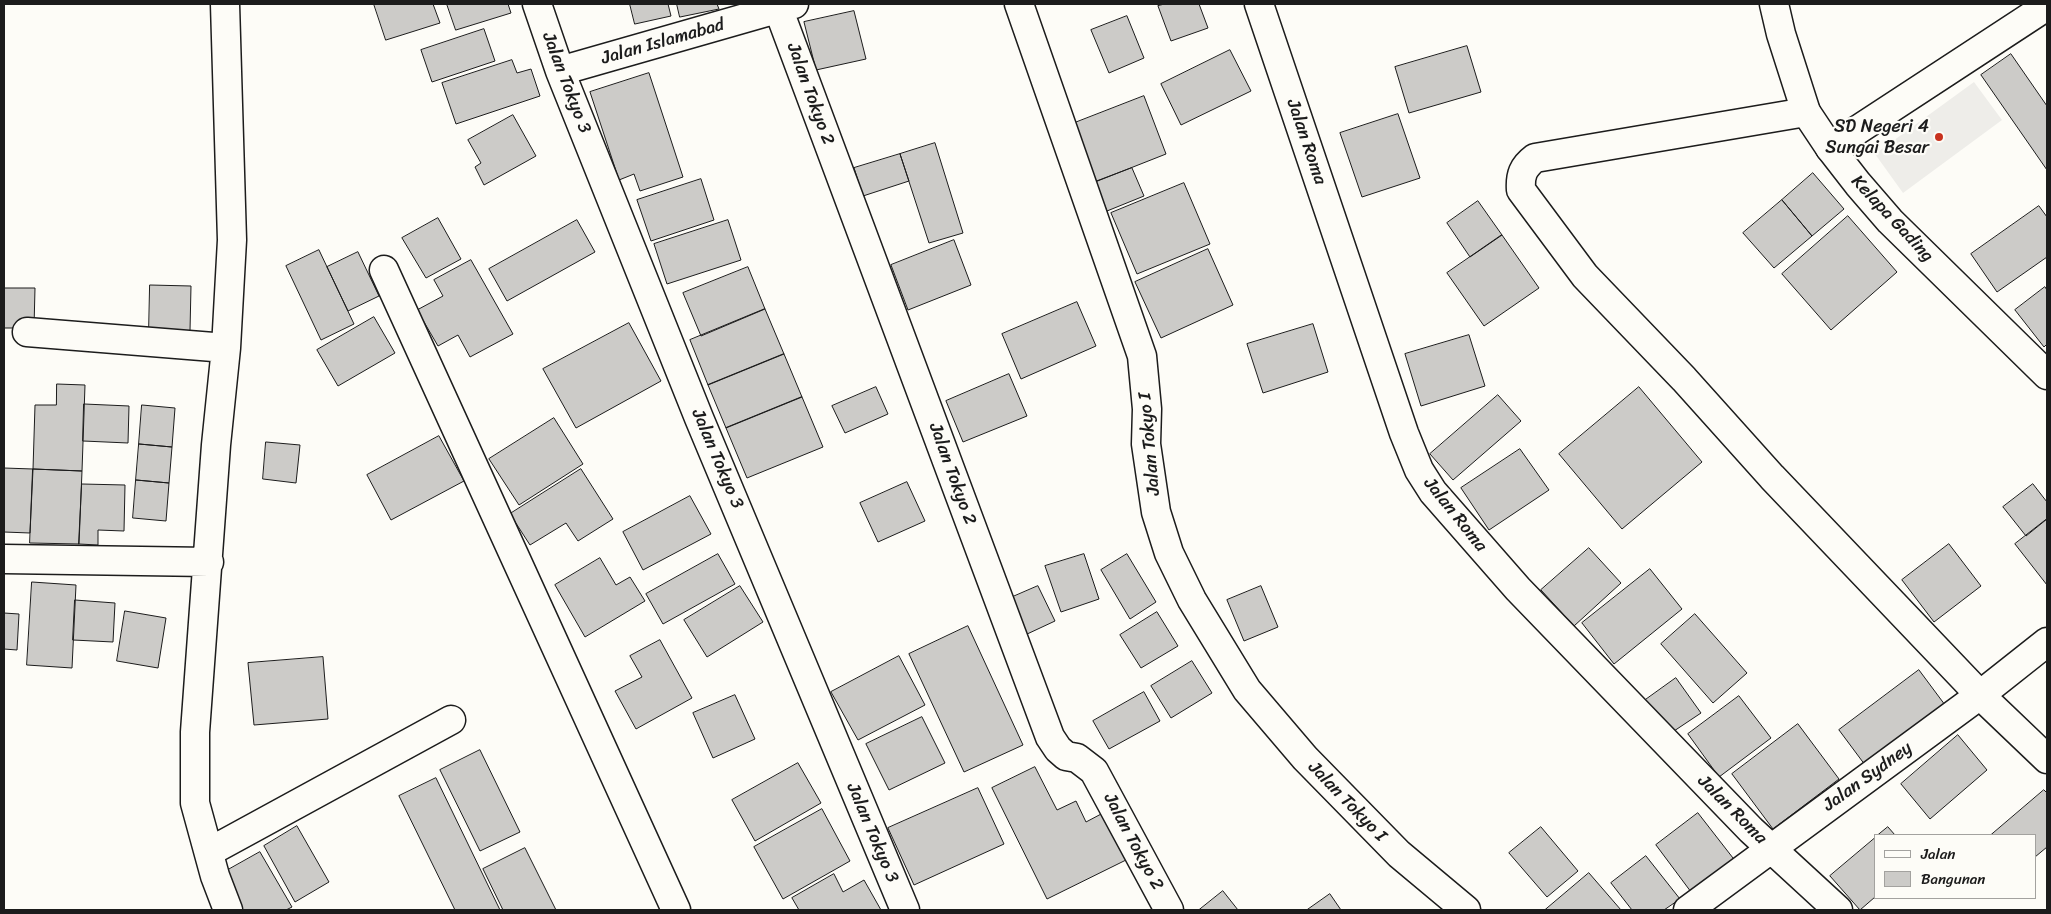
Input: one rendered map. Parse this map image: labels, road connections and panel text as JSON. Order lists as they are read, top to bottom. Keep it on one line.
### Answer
{"streets":{"street":["Jalan Islamabad","Jalan Tokyo 3","Jalan Tokyo 2","Jalan Roma","Kelapa Gading","Jalan Tokyo I","Jalan Sydney"]},"crossings":[["Jalan Islamabad","Jalan Tokyo 3"],["Jalan Islamabad","Jalan Tokyo 2"],["Jalan Roma","Jalan Sydney"]],"places":["SD Negeri 4 Sungai Besar"],"legend":["Jalan","Bangunan"]}
